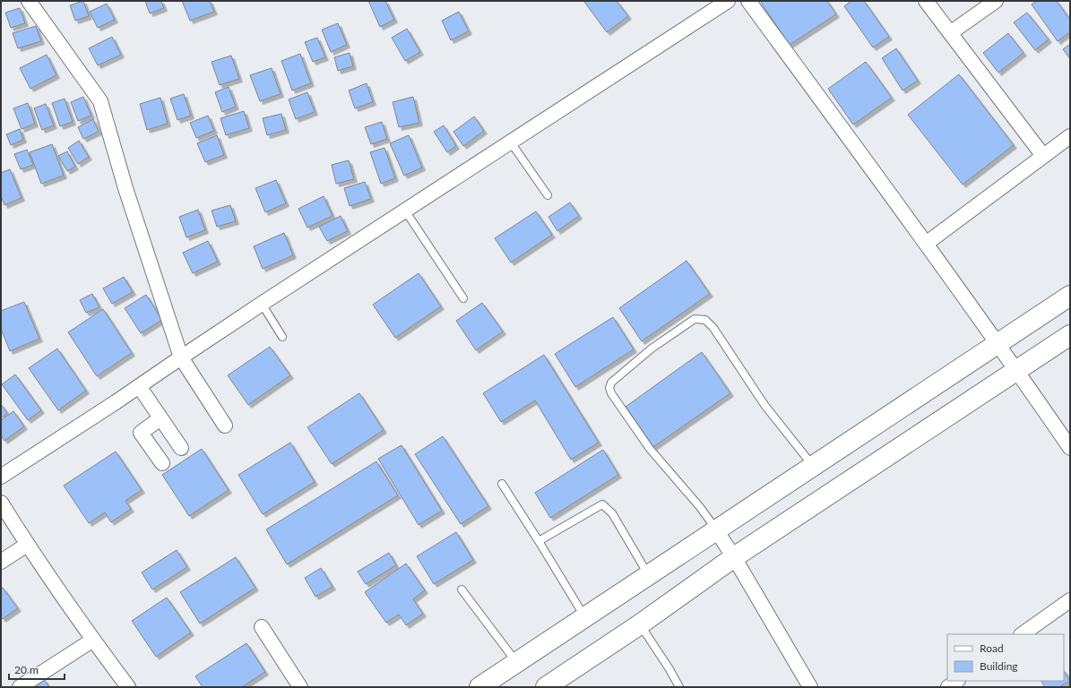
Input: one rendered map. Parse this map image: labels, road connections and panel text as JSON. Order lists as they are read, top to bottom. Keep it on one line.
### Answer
{"legend":["Road","Building"],"scale_bar":"20 m"}
